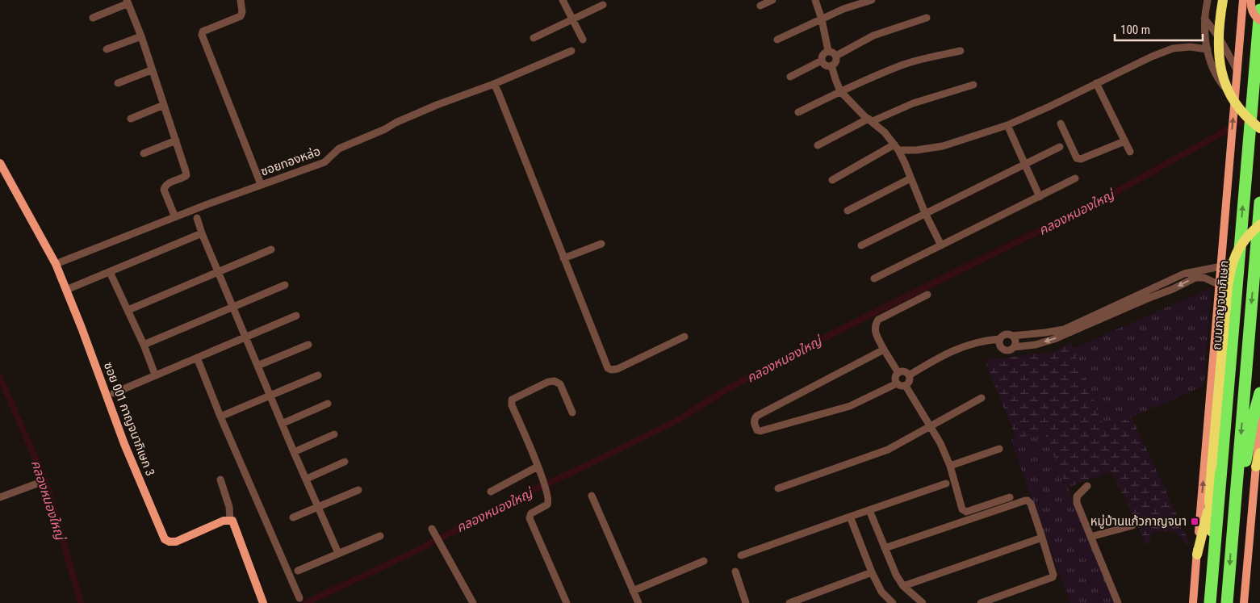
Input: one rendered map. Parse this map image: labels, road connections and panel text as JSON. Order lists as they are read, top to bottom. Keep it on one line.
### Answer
{"streets":{"highway":["ถนนกาญจนาภิเษก"],"main road":["ซอย 001 กาญจนาภิเษก 3"],"street":["ซอยทองหล่อ"]},"crossings":[["ซอยทองหล่อ","ซอย 001 กาญจนาภิเษก 3"]],"water":["คลองหนองใหญ่"],"places":{"transit":["หมู่บ้านแก้วกาญจนา"]},"scale_bar":"100 m"}
